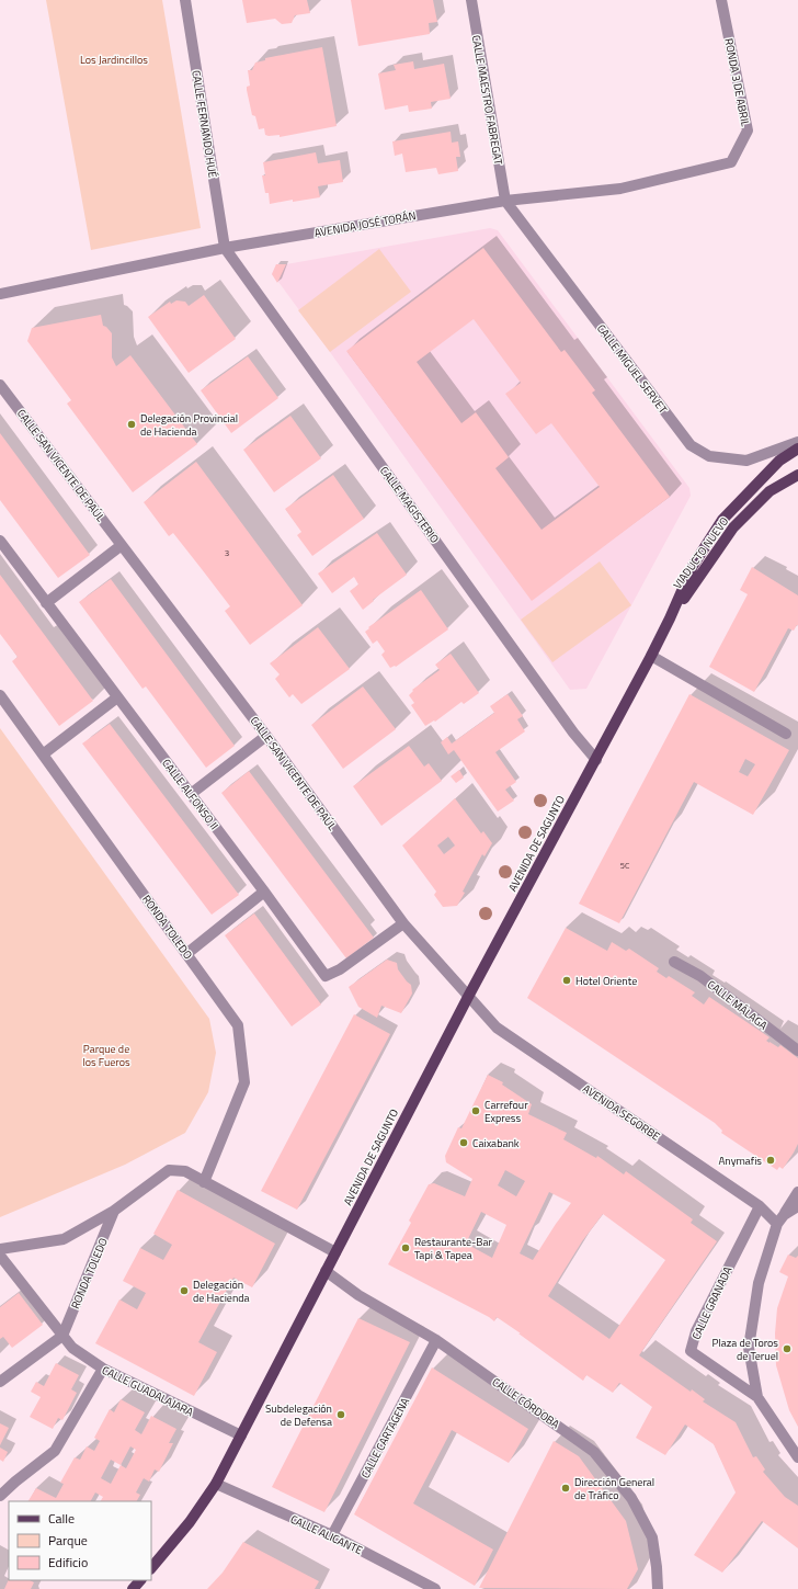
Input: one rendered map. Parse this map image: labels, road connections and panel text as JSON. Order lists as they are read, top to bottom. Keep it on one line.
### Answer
{"streets":{"main road":["VIADUCTO NUEVO","AVENIDA DE SAGUNTO"],"street":["RONDA 3 DE ABRIL","CALLE MAESTRO FABREGAT","CALLE FERNANDO HUÉ","AVENIDA JOSÉ TORÁN","CALLE MIGUEL SERVET","CALLE SAN VICENTE DE PAÚL","CALLE MAGISTERIO","CALLE ALFONSO II","RONDA TOLEDO","CALLE MÁLAGA","AVENIDA SEGORBE","CALLE GRANADA","CALLE GUADALAJARA","CALLE CÓRDOBA","CALLE CARTAGENA","CALLE ALICANTE"]},"crossings":[["RONDA 3 DE ABRIL","AVENIDA JOSÉ TORÁN"],["CALLE MAESTRO FABREGAT","AVENIDA JOSÉ TORÁN"],["CALLE MAESTRO FABREGAT","CALLE MIGUEL SERVET"],["CALLE FERNANDO HUÉ","AVENIDA JOSÉ TORÁN"],["CALLE FERNANDO HUÉ","CALLE MAGISTERIO"],["AVENIDA JOSÉ TORÁN","CALLE MIGUEL SERVET"],["AVENIDA JOSÉ TORÁN","CALLE MAGISTERIO"],["CALLE SAN VICENTE DE PAÚL","CALLE ALFONSO II"],["CALLE SAN VICENTE DE PAÚL","AVENIDA DE SAGUNTO"],["CALLE SAN VICENTE DE PAÚL","AVENIDA SEGORBE"],["CALLE MAGISTERIO","AVENIDA DE SAGUNTO"],["VIADUCTO NUEVO","AVENIDA DE SAGUNTO"],["AVENIDA DE SAGUNTO","AVENIDA SEGORBE"],["AVENIDA DE SAGUNTO","CALLE GUADALAJARA"],["AVENIDA DE SAGUNTO","CALLE CÓRDOBA"],["AVENIDA DE SAGUNTO","CALLE ALICANTE"],["RONDA TOLEDO","CALLE GUADALAJARA"],["AVENIDA SEGORBE","CALLE GRANADA"],["CALLE CÓRDOBA","CALLE CARTAGENA"],["CALLE CARTAGENA","CALLE ALICANTE"]],"parks":["Los Jardincillos","Parque de los Fueros"],"places":["Delegación Provincial de Hacienda","Hotel Oriente","Carrefour Express","Caixabank","Anymafis","Restaurante-Bar Tapi & Tapea","Delegación de Hacienda","Plaza de Toros de Teruel","Subdelegación de Defensa","Dirección General de Tráfico"],"house_numbers":["3","5C"],"legend":["Calle","Parque","Edificio"]}
